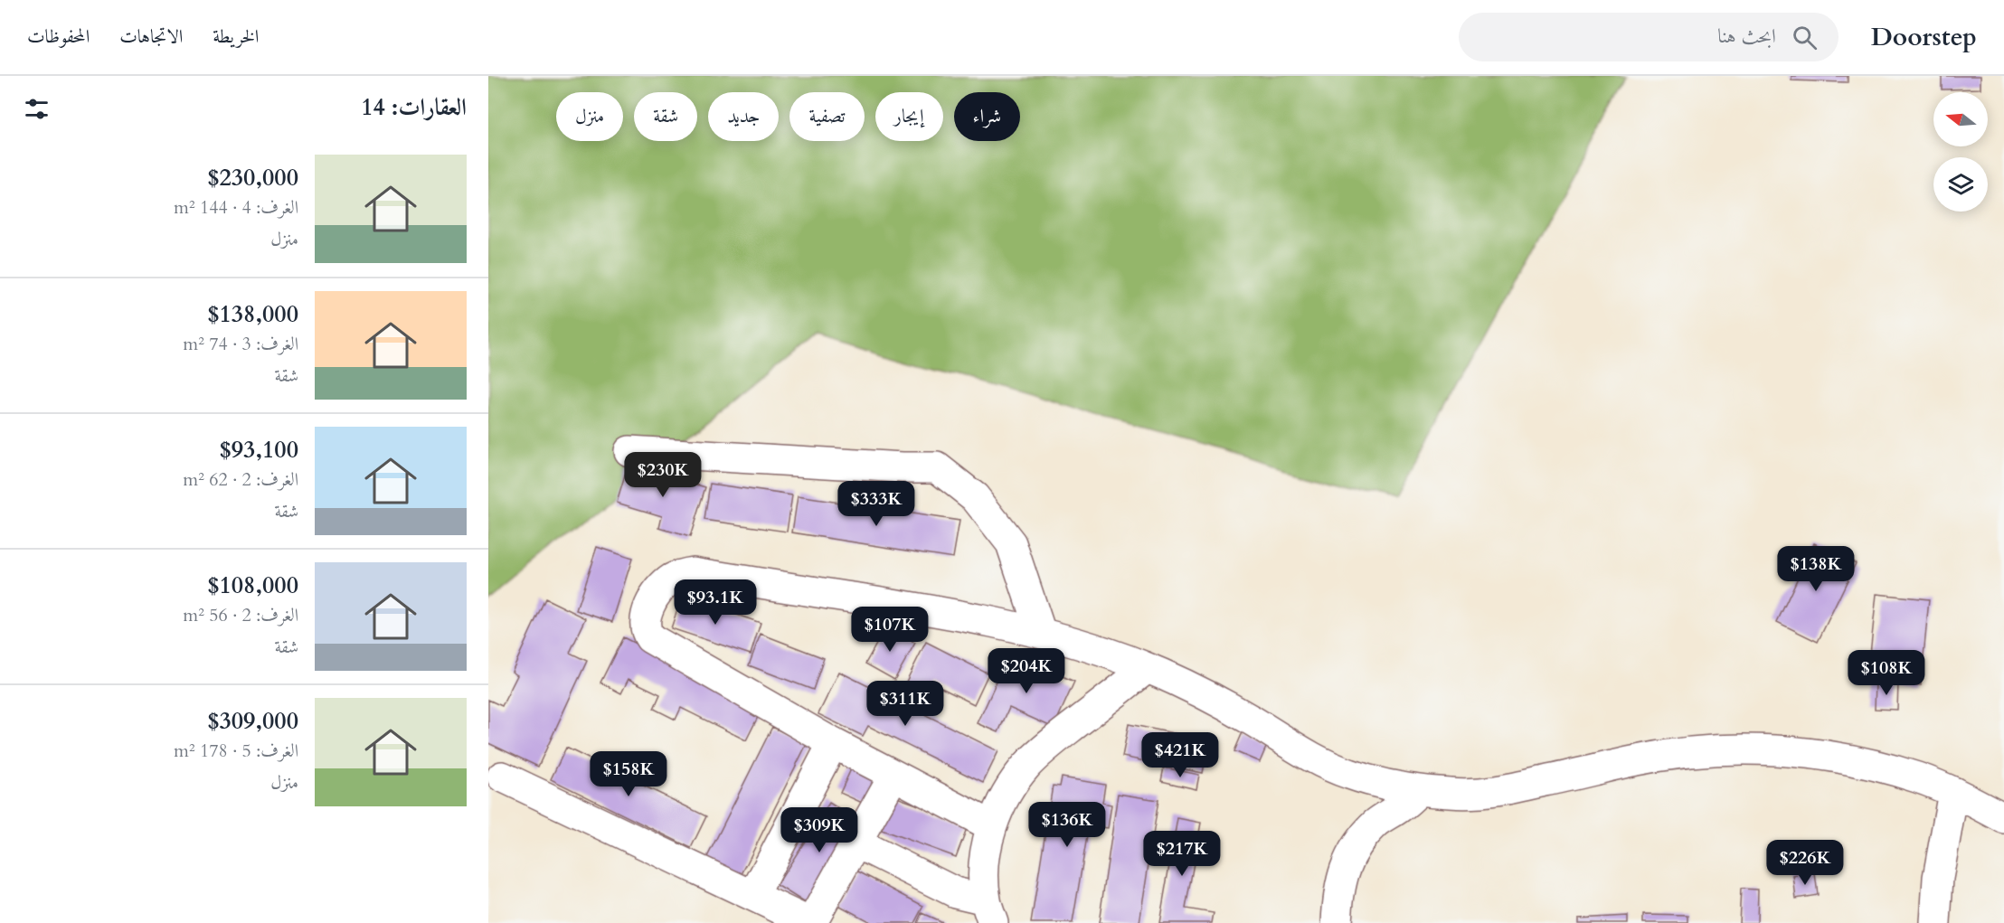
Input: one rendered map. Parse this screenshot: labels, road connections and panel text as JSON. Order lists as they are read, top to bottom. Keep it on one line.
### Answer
{"north":"left","page":{"header":"Doorstep","search":"ابحث هنا","nav":["الخريطة","الاتجاهات","المحفوظات"],"heading":"العقارات: 14","chip":["شراء","إيجار","تصفية","جديد","شقة","منزل"],"list":[{"name":"$230,000","note":"الغرف: 4 · 144 m² · منزل"},{"name":"$138,000","note":"الغرف: 3 · 74 m² · شقة"},{"name":"$93,100","note":"الغرف: 2 · 62 m² · شقة"},{"name":"$108,000","note":"الغرف: 2 · 56 m² · شقة"},{"name":"$309,000","note":"الغرف: 5 · 178 m² · منزل"}],"price":["$230K","$333K","$138K","$93.1K","$107K","$204K","$108K","$311K","$421K","$158K","$136K","$309K","$217K","$226K"]}}
